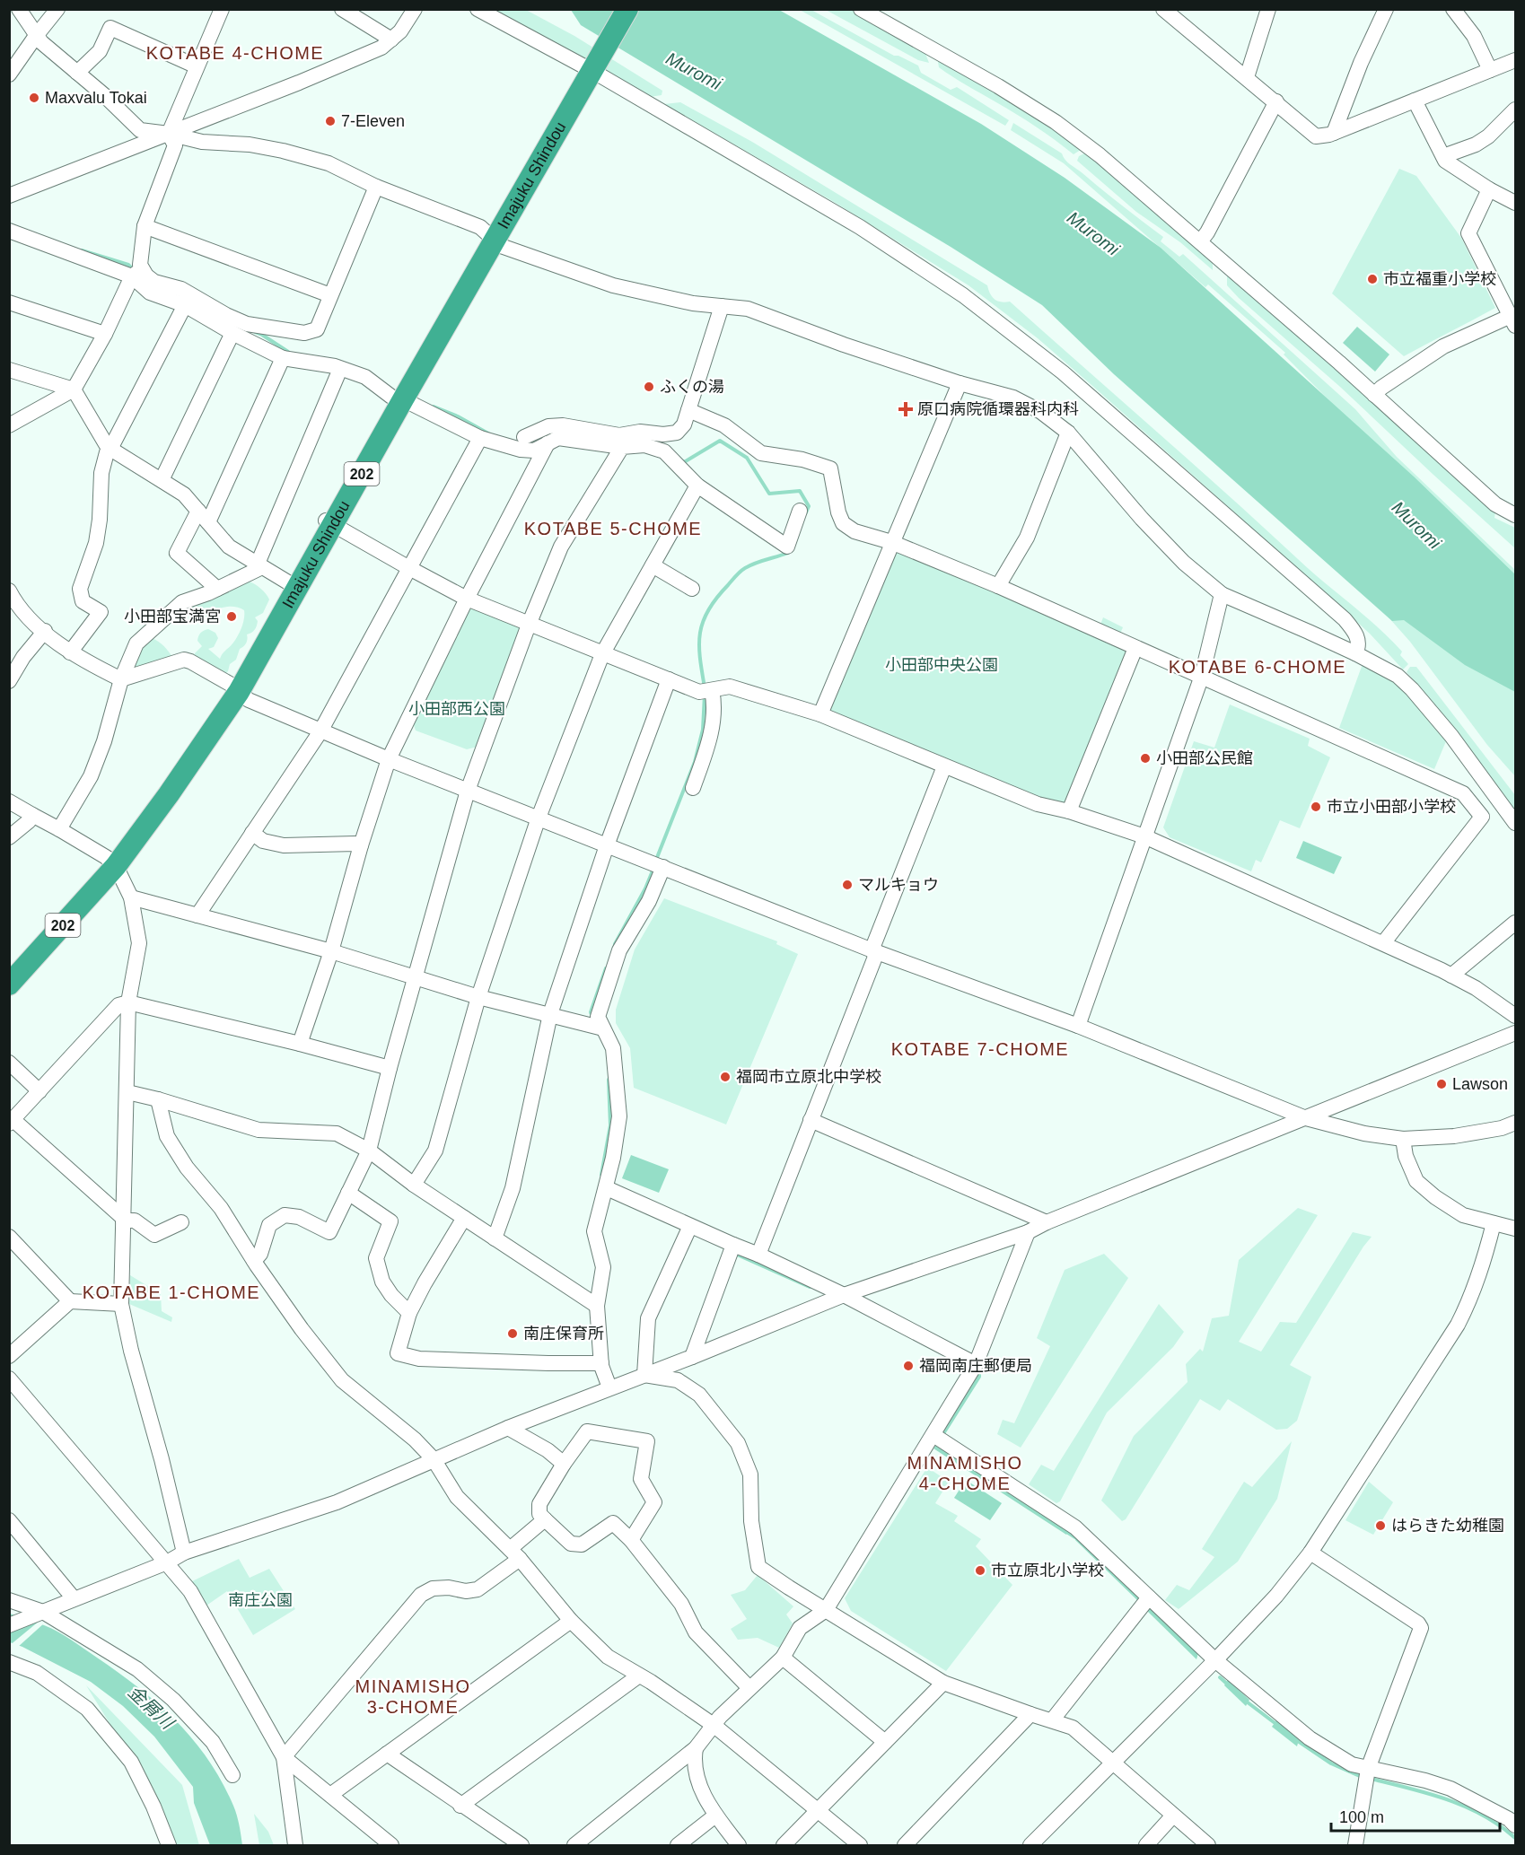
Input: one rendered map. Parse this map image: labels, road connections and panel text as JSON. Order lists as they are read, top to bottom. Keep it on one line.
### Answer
{"streets":{"highway":["Imajuku Shindou","202"]},"districts":["KOTABE 4-CHOME","KOTABE 5-CHOME","KOTABE 6-CHOME","KOTABE 7-CHOME","KOTABE 1-CHOME","MINAMISHO 4-CHOME","MINAMISHO 3-CHOME"],"water":["Muromi","金屑川"],"parks":["小田部中央公園","小田部西公園","南庄公園"],"places":{"other":["Maxvalu Tokai","7-Eleven","市立福重小学校","ふくの湯","小田部宝満宮","小田部公民館","市立小田部小学校","マルキョウ","福岡市立原北中学校","Lawson","南庄保育所","福岡南庄郵便局","はらきた幼稚園","市立原北小学校"],"health":["原口病院循環器科内科"]},"scale_bar":"100 m"}
